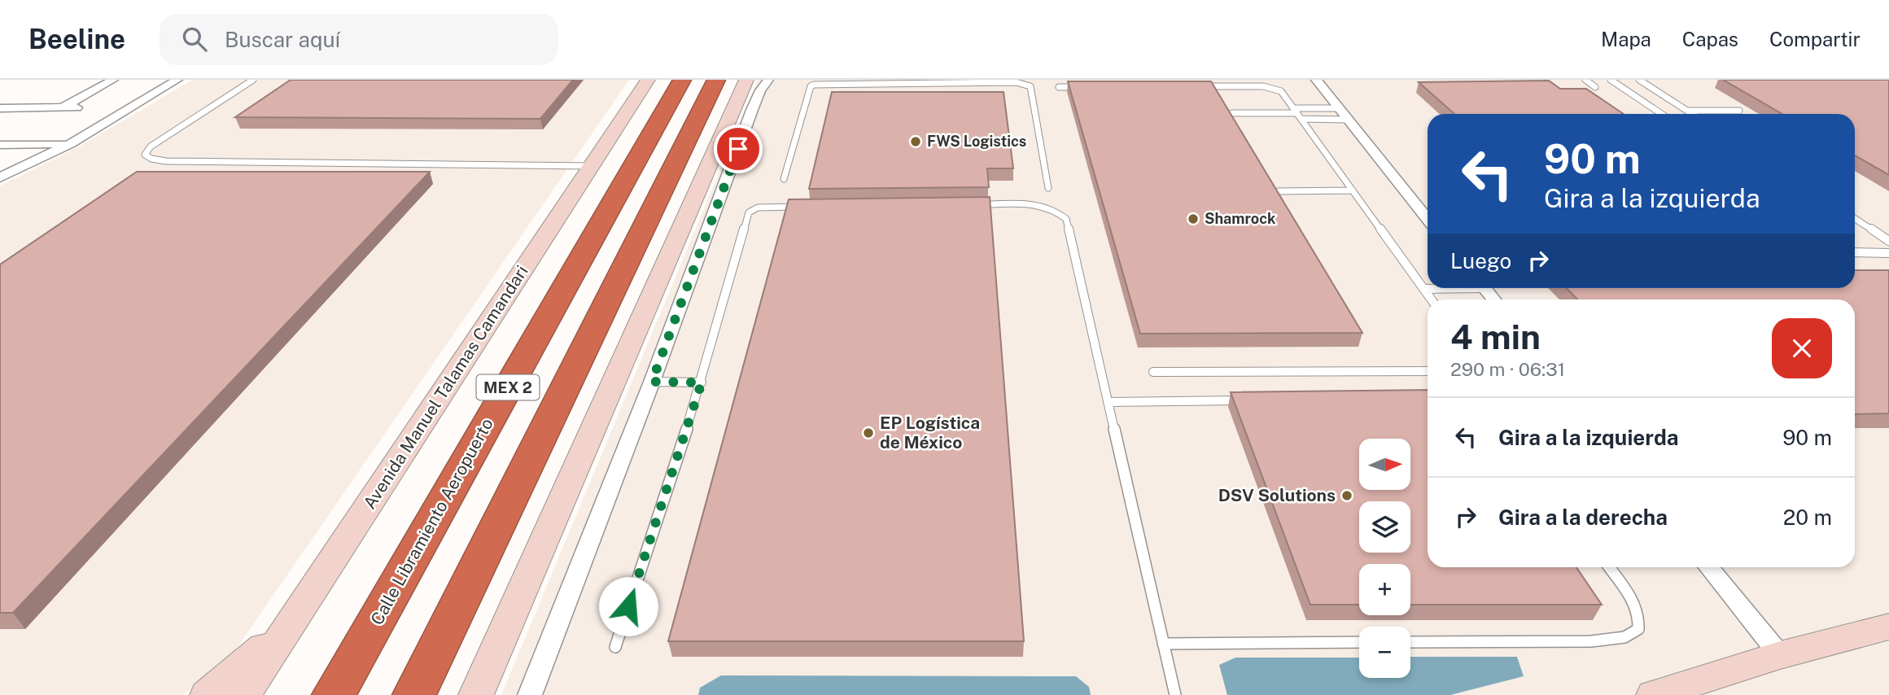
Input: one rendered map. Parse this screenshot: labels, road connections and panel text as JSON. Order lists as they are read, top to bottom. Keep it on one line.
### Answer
{"streets":{"highway":["MEX 2","Calle Libramiento Aeropuerto"],"main road":["Avenida Manuel Talamas Camandari"]},"places":["FWS Logistics","Shamrock","EP Logística de México","DSV Solutions"],"north":"right","page":{"header":"Beeline","search":"Buscar aquí","nav":["Mapa","Capas","Compartir"],"turn":["90 m","Gira a la izquierda"],"then":"Luego","heading":["4 min","290 m · 06:31"],"list":[{"name":"Gira a la izquierda","value":"90 m"},{"name":"Gira a la derecha","value":"20 m"}],"map_buttons":["+","−"]}}
